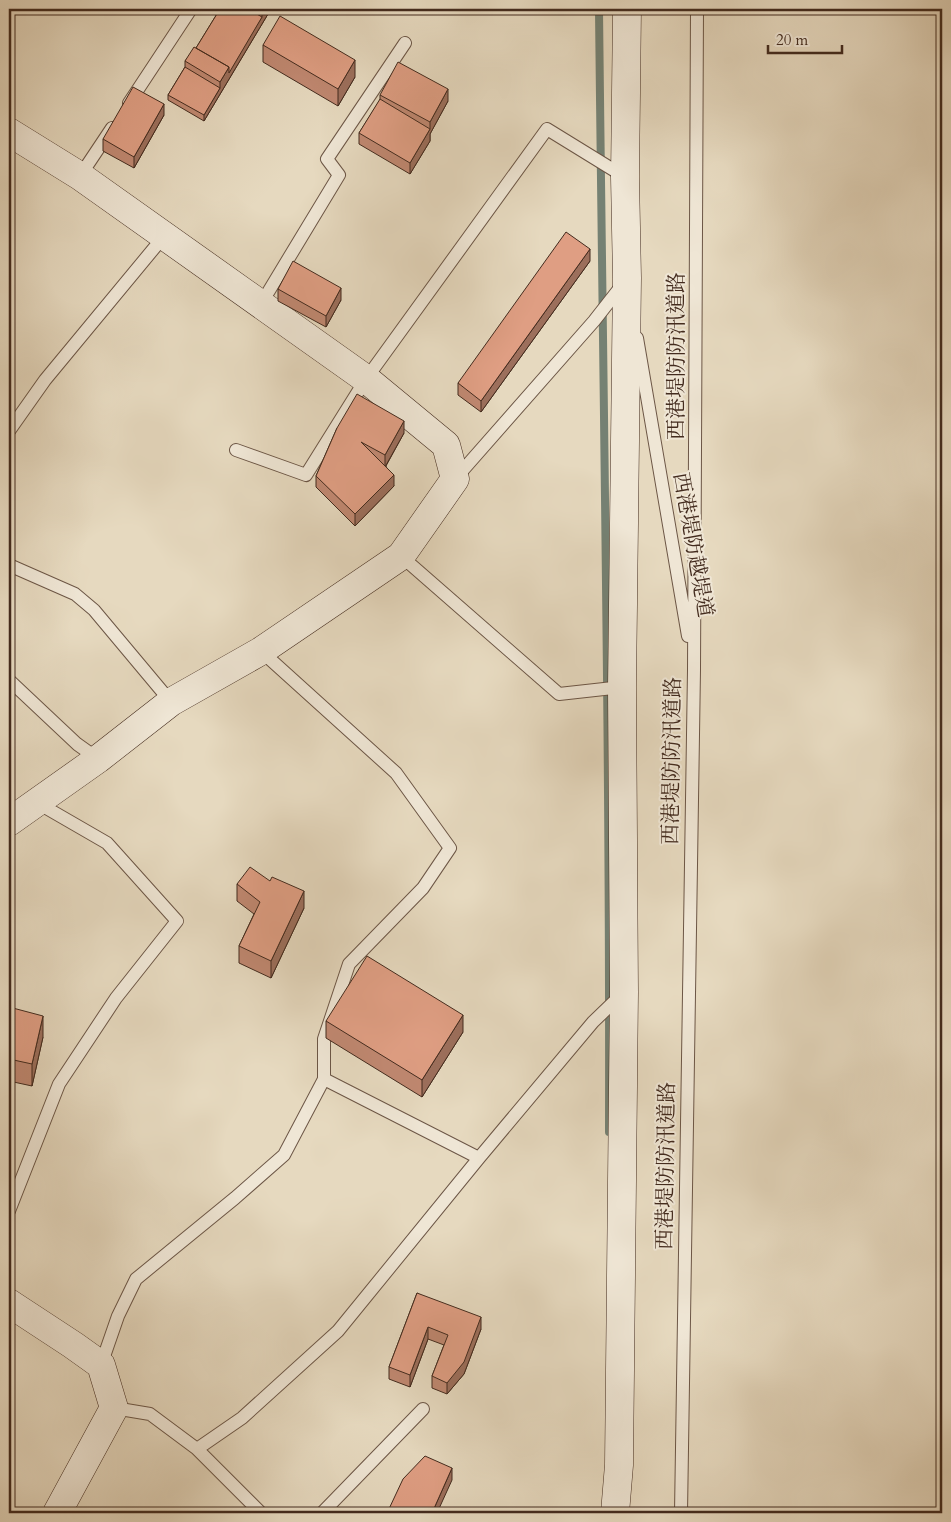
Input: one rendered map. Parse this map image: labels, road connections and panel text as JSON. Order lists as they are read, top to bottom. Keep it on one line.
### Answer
{"streets":{"lane":["西港堤防防汛道路","西港堤防越堤道"]},"crossings":[["西港堤防防汛道路","西港堤防越堤道"]],"scale_bar":"20 m"}
